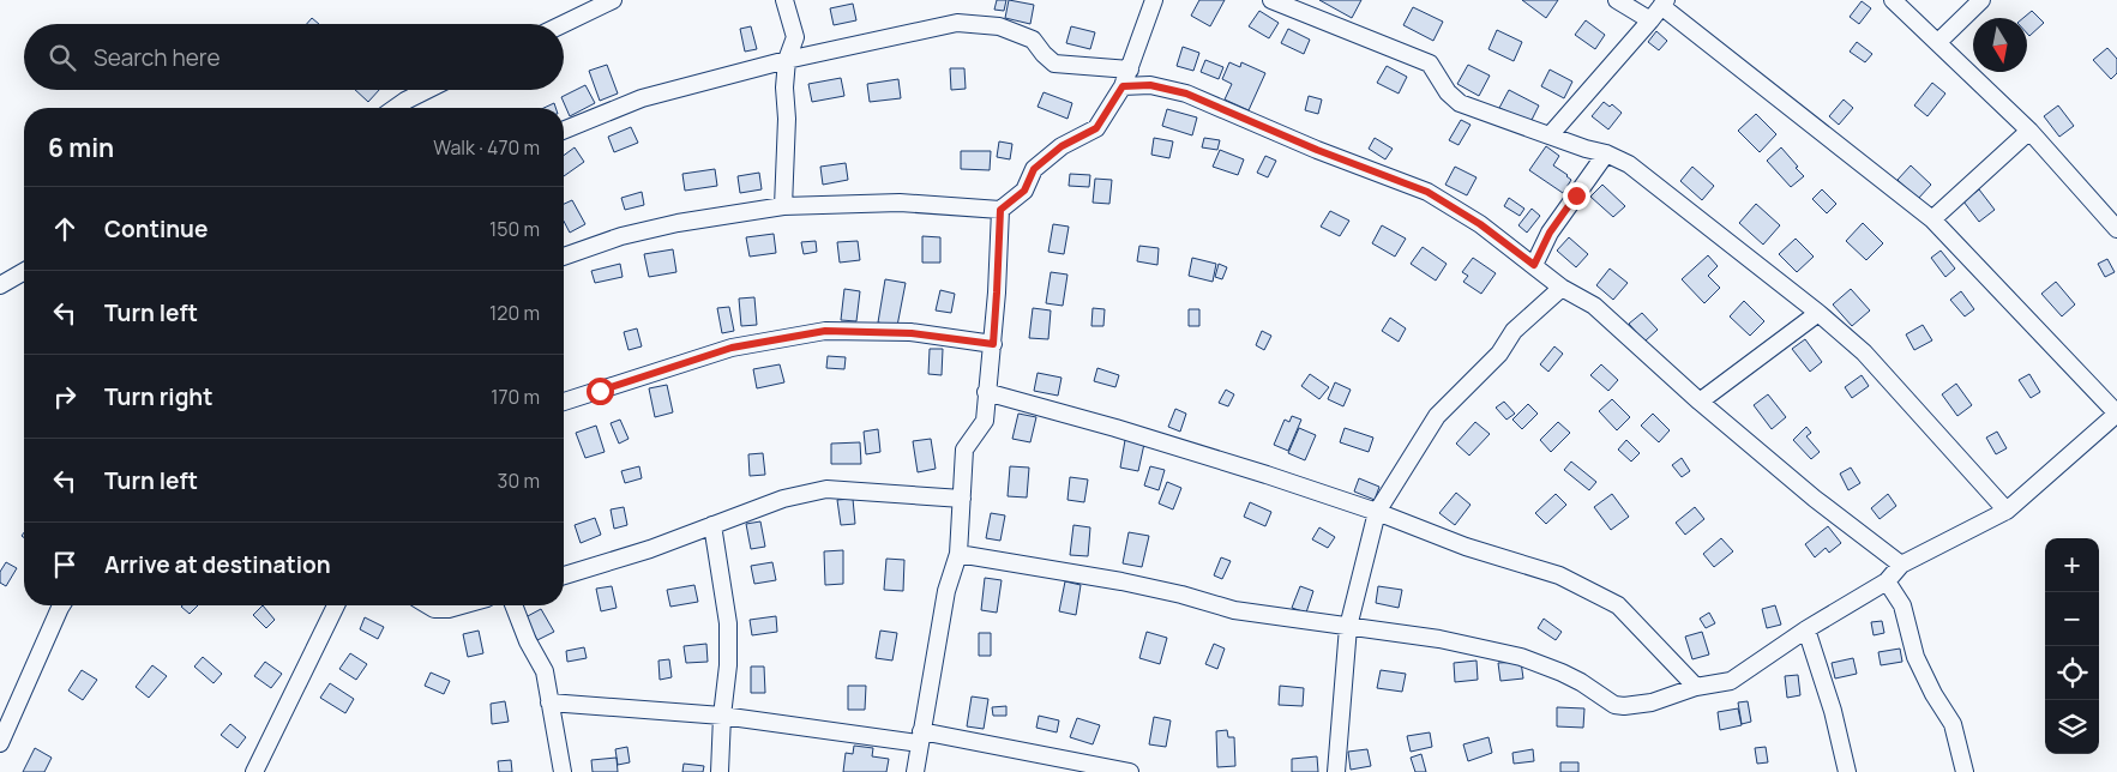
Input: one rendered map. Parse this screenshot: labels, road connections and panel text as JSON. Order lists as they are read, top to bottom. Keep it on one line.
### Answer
{"north":"bottom","page":{"search":"Search here","heading":["6 min","Walk · 470 m"],"list":[["Continue","150 m"],["Turn left","120 m"],["Turn right","170 m"],["Turn left","30 m"],"Arrive at destination"],"map_buttons":["+","−"]}}
